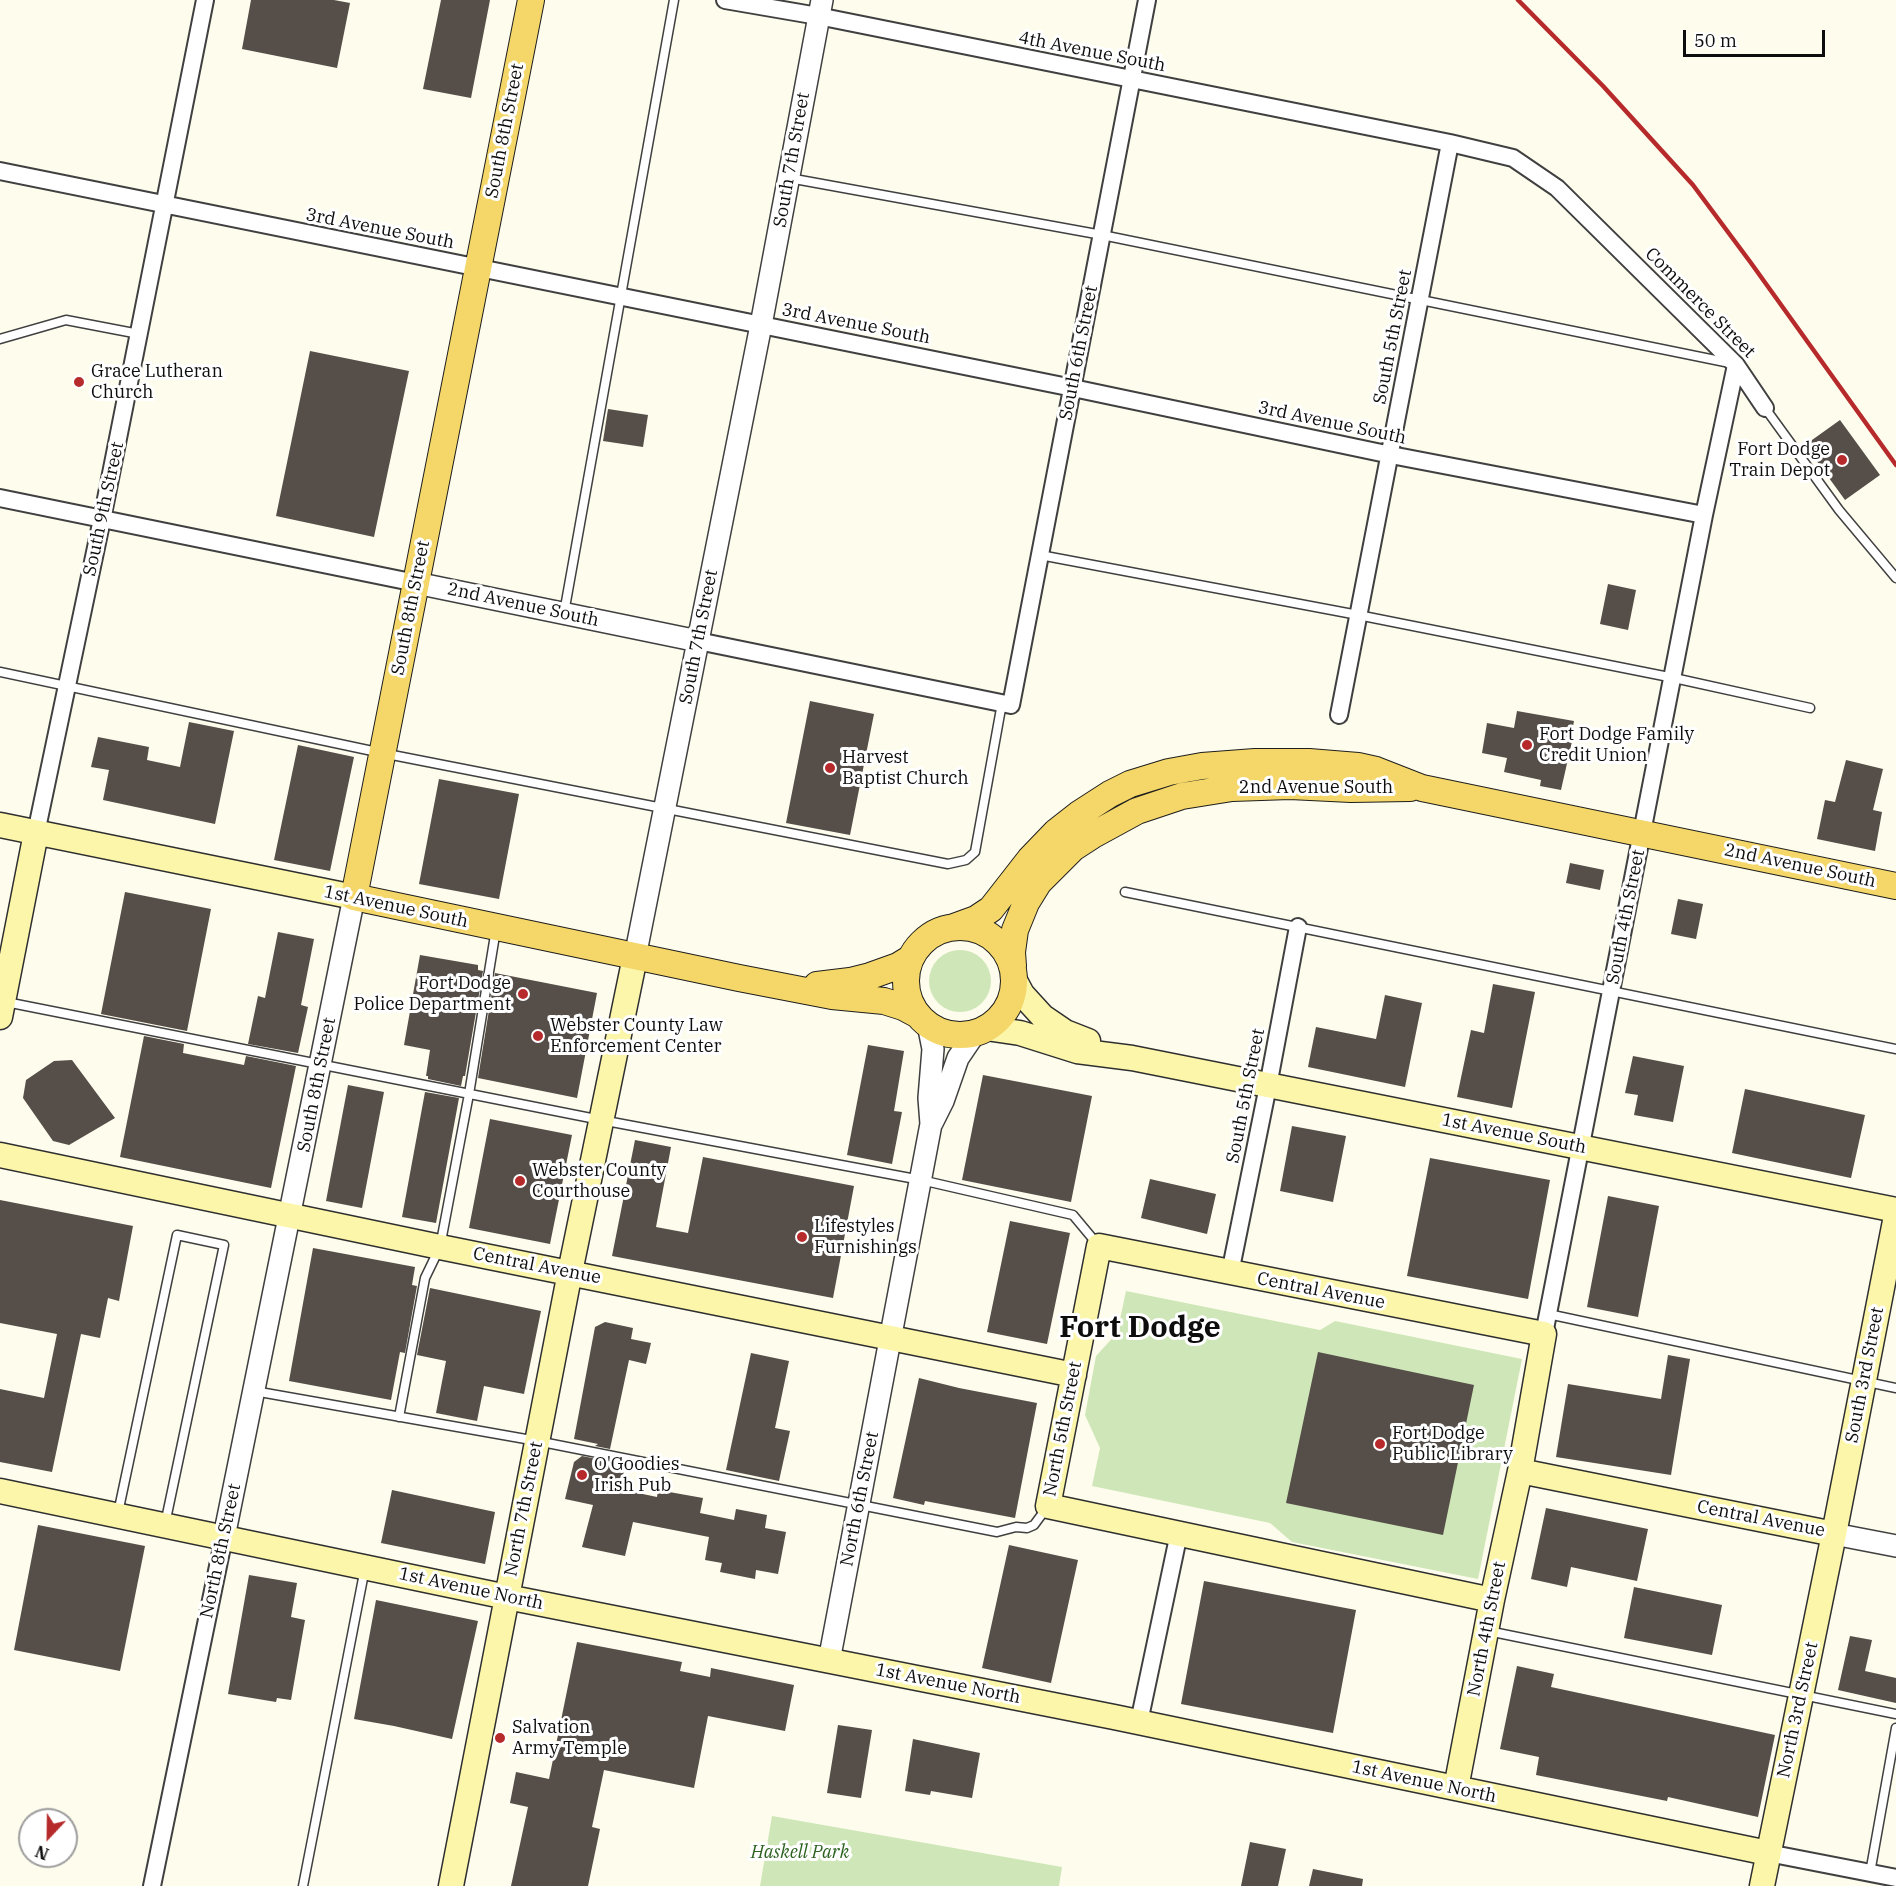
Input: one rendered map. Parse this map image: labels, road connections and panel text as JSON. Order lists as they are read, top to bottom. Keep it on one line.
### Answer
{"streets":{"main road":["South 8th Street","South 7th Street","South 9th Street","2nd Avenue South","1st Avenue South","South 4th Street","Central Avenue","South 3rd Street","North 5th Street","North 7th Street","1st Avenue North","North 4th Street","North 3rd Street"],"street":["4th Avenue South","3rd Avenue South","Commerce Street","South 5th Street","South 6th Street","North 6th Street","North 8th Street"]},"crossings":[["4th Avenue South","South 7th Street"],["4th Avenue South","Commerce Street"],["4th Avenue South","South 5th Street"],["4th Avenue South","South 6th Street"],["South 8th Street","3rd Avenue South"],["South 8th Street","2nd Avenue South"],["South 8th Street","1st Avenue South"],["South 8th Street","Central Avenue"],["South 8th Street","North 8th Street"],["South 7th Street","3rd Avenue South"],["South 7th Street","2nd Avenue South"],["South 7th Street","1st Avenue South"],["South 7th Street","Central Avenue"],["South 7th Street","North 7th Street"],["3rd Avenue South","South 5th Street"],["3rd Avenue South","South 6th Street"],["3rd Avenue South","South 9th Street"],["3rd Avenue South","South 4th Street"],["Commerce Street","South 5th Street"],["Commerce Street","South 4th Street"],["South 5th Street","1st Avenue South"],["South 5th Street","Central Avenue"],["South 6th Street","2nd Avenue South"],["South 9th Street","2nd Avenue South"],["South 9th Street","1st Avenue South"],["2nd Avenue South","1st Avenue South"],["2nd Avenue South","South 4th Street"],["1st Avenue South","South 4th Street"],["South 4th Street","Central Avenue"],["South 4th Street","North 4th Street"],["Central Avenue","South 3rd Street"],["Central Avenue","North 5th Street"],["Central Avenue","North 6th Street"],["Central Avenue","North 7th Street"],["Central Avenue","North 8th Street"],["Central Avenue","North 4th Street"],["Central Avenue","North 3rd Street"],["South 3rd Street","North 3rd Street"],["North 6th Street","1st Avenue North"],["North 7th Street","1st Avenue North"],["North 8th Street","1st Avenue North"],["1st Avenue North","North 4th Street"],["1st Avenue North","North 3rd Street"]],"districts":["Fort Dodge"],"parks":["Haskell Park"],"places":["Grace Lutheran Church","Fort Dodge Train Depot","Fort Dodge Family Credit Union","Harvest Baptist Church","Fort Dodge Police Department","Webster County Law Enforcement Center","Webster County Courthouse","Lifestyles Furnishings","Fort Dodge Public Library","O'Goodies Irish Pub","Salvation Army Temple"],"scale_bar":"50 m","north":"bottom"}
